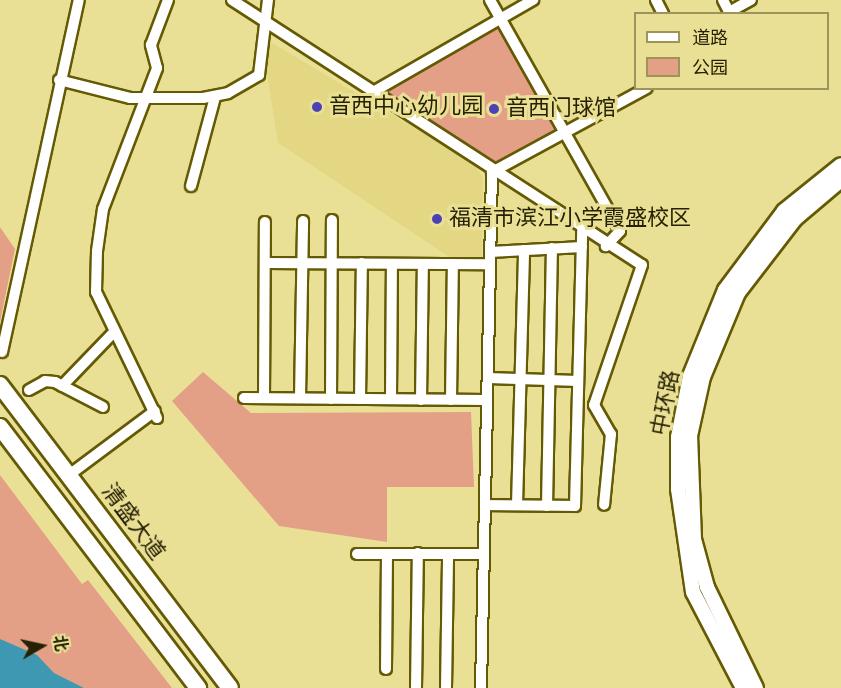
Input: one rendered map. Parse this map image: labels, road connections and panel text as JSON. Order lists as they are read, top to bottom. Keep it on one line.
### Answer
{"streets":{"main road":["清盛大道"],"street":["中环路"]},"places":["音西中心幼儿园","音西门球馆","福清市滨江小学霞盛校区"],"legend":["道路","公园"],"north":"right"}
